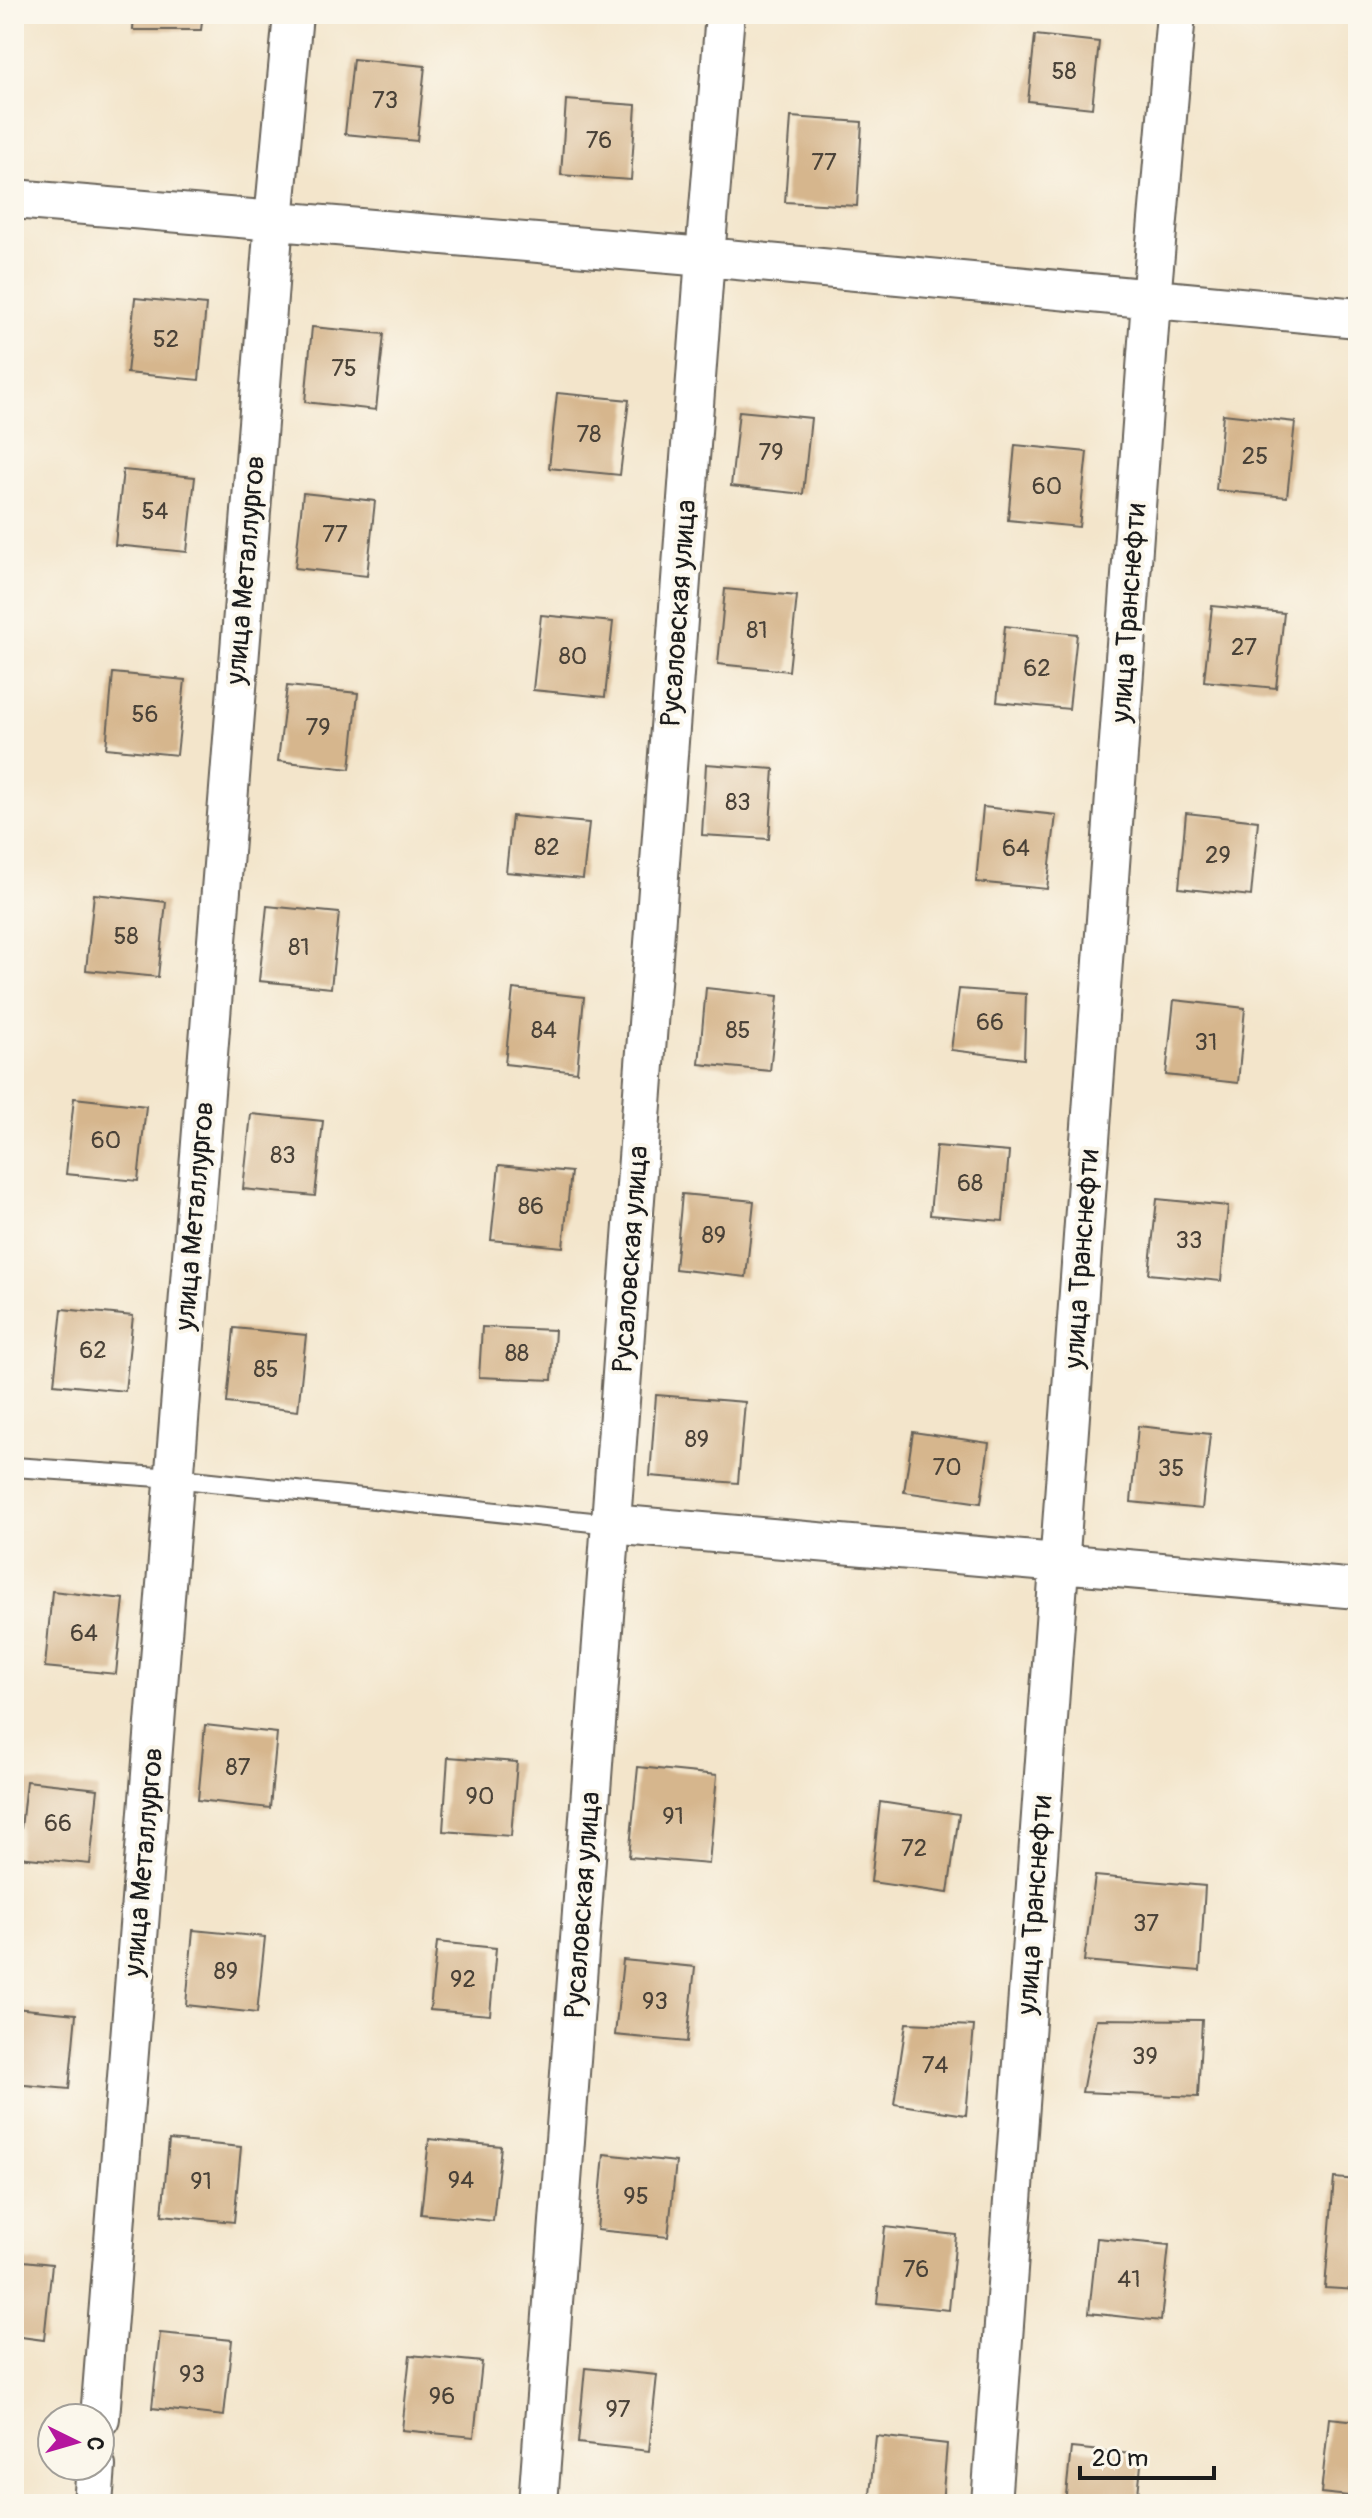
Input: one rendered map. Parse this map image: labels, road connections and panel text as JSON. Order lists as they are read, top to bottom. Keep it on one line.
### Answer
{"streets":{"street":["улица Металлургов","Русаловская улица","улица Транснефти"]},"house_numbers":["58","73","76","77","52","75","78","79","25","60","54","77","81","27","80","62","56","79","83","82","64","29","58","81","66","84","85","31","60","83","68","86","89","33","62","88","85","89","70","35","64","87","90","91","66","72","37","89","92","93","39","74","94","91","95","76","41","93","96","97"],"scale_bar":"20 m","north":"right"}
